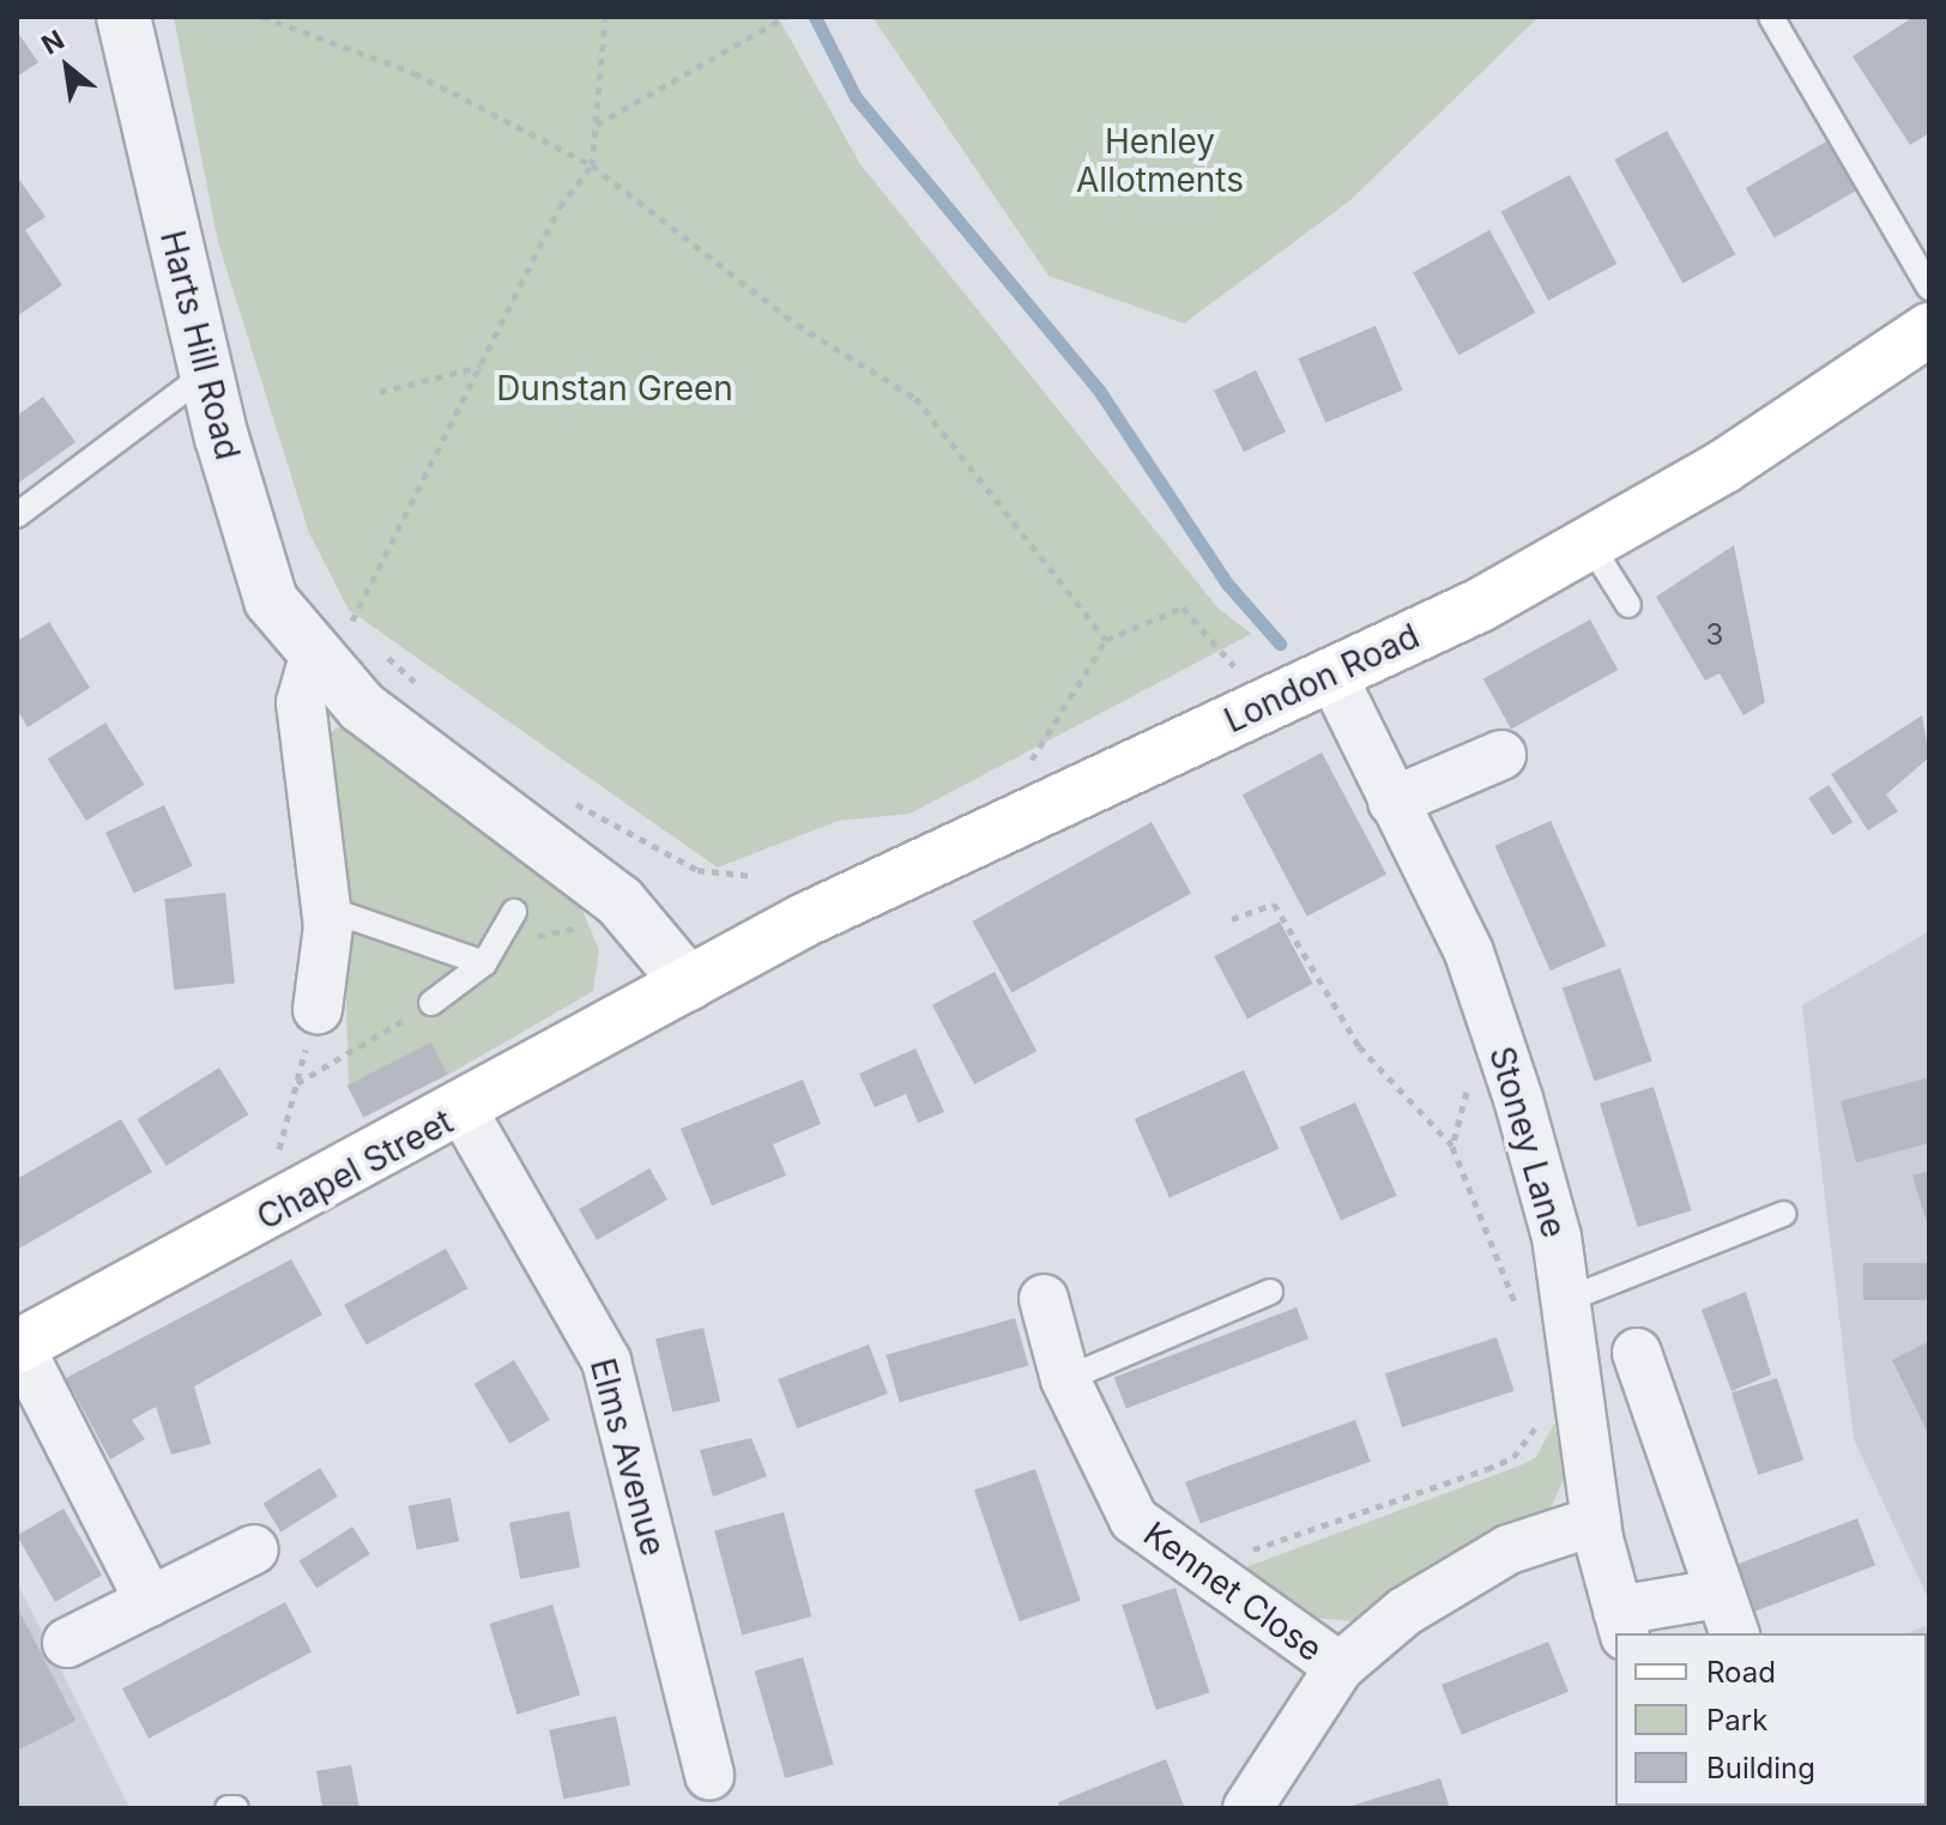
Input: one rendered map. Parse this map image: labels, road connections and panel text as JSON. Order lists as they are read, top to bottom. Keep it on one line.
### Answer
{"streets":{"main road":["London Road","Chapel Street"],"street":["Harts Hill Road","Stoney Lane","Elms Avenue","Kennet Close"]},"crossings":[["Harts Hill Road","London Road"],["Harts Hill Road","Chapel Street"],["London Road","Stoney Lane"],["London Road","Chapel Street"],["Chapel Street","Elms Avenue"]],"parks":["Henley Allotments","Dunstan Green"],"house_numbers":["3"],"legend":["Road","Park","Building"],"north":"top left"}
